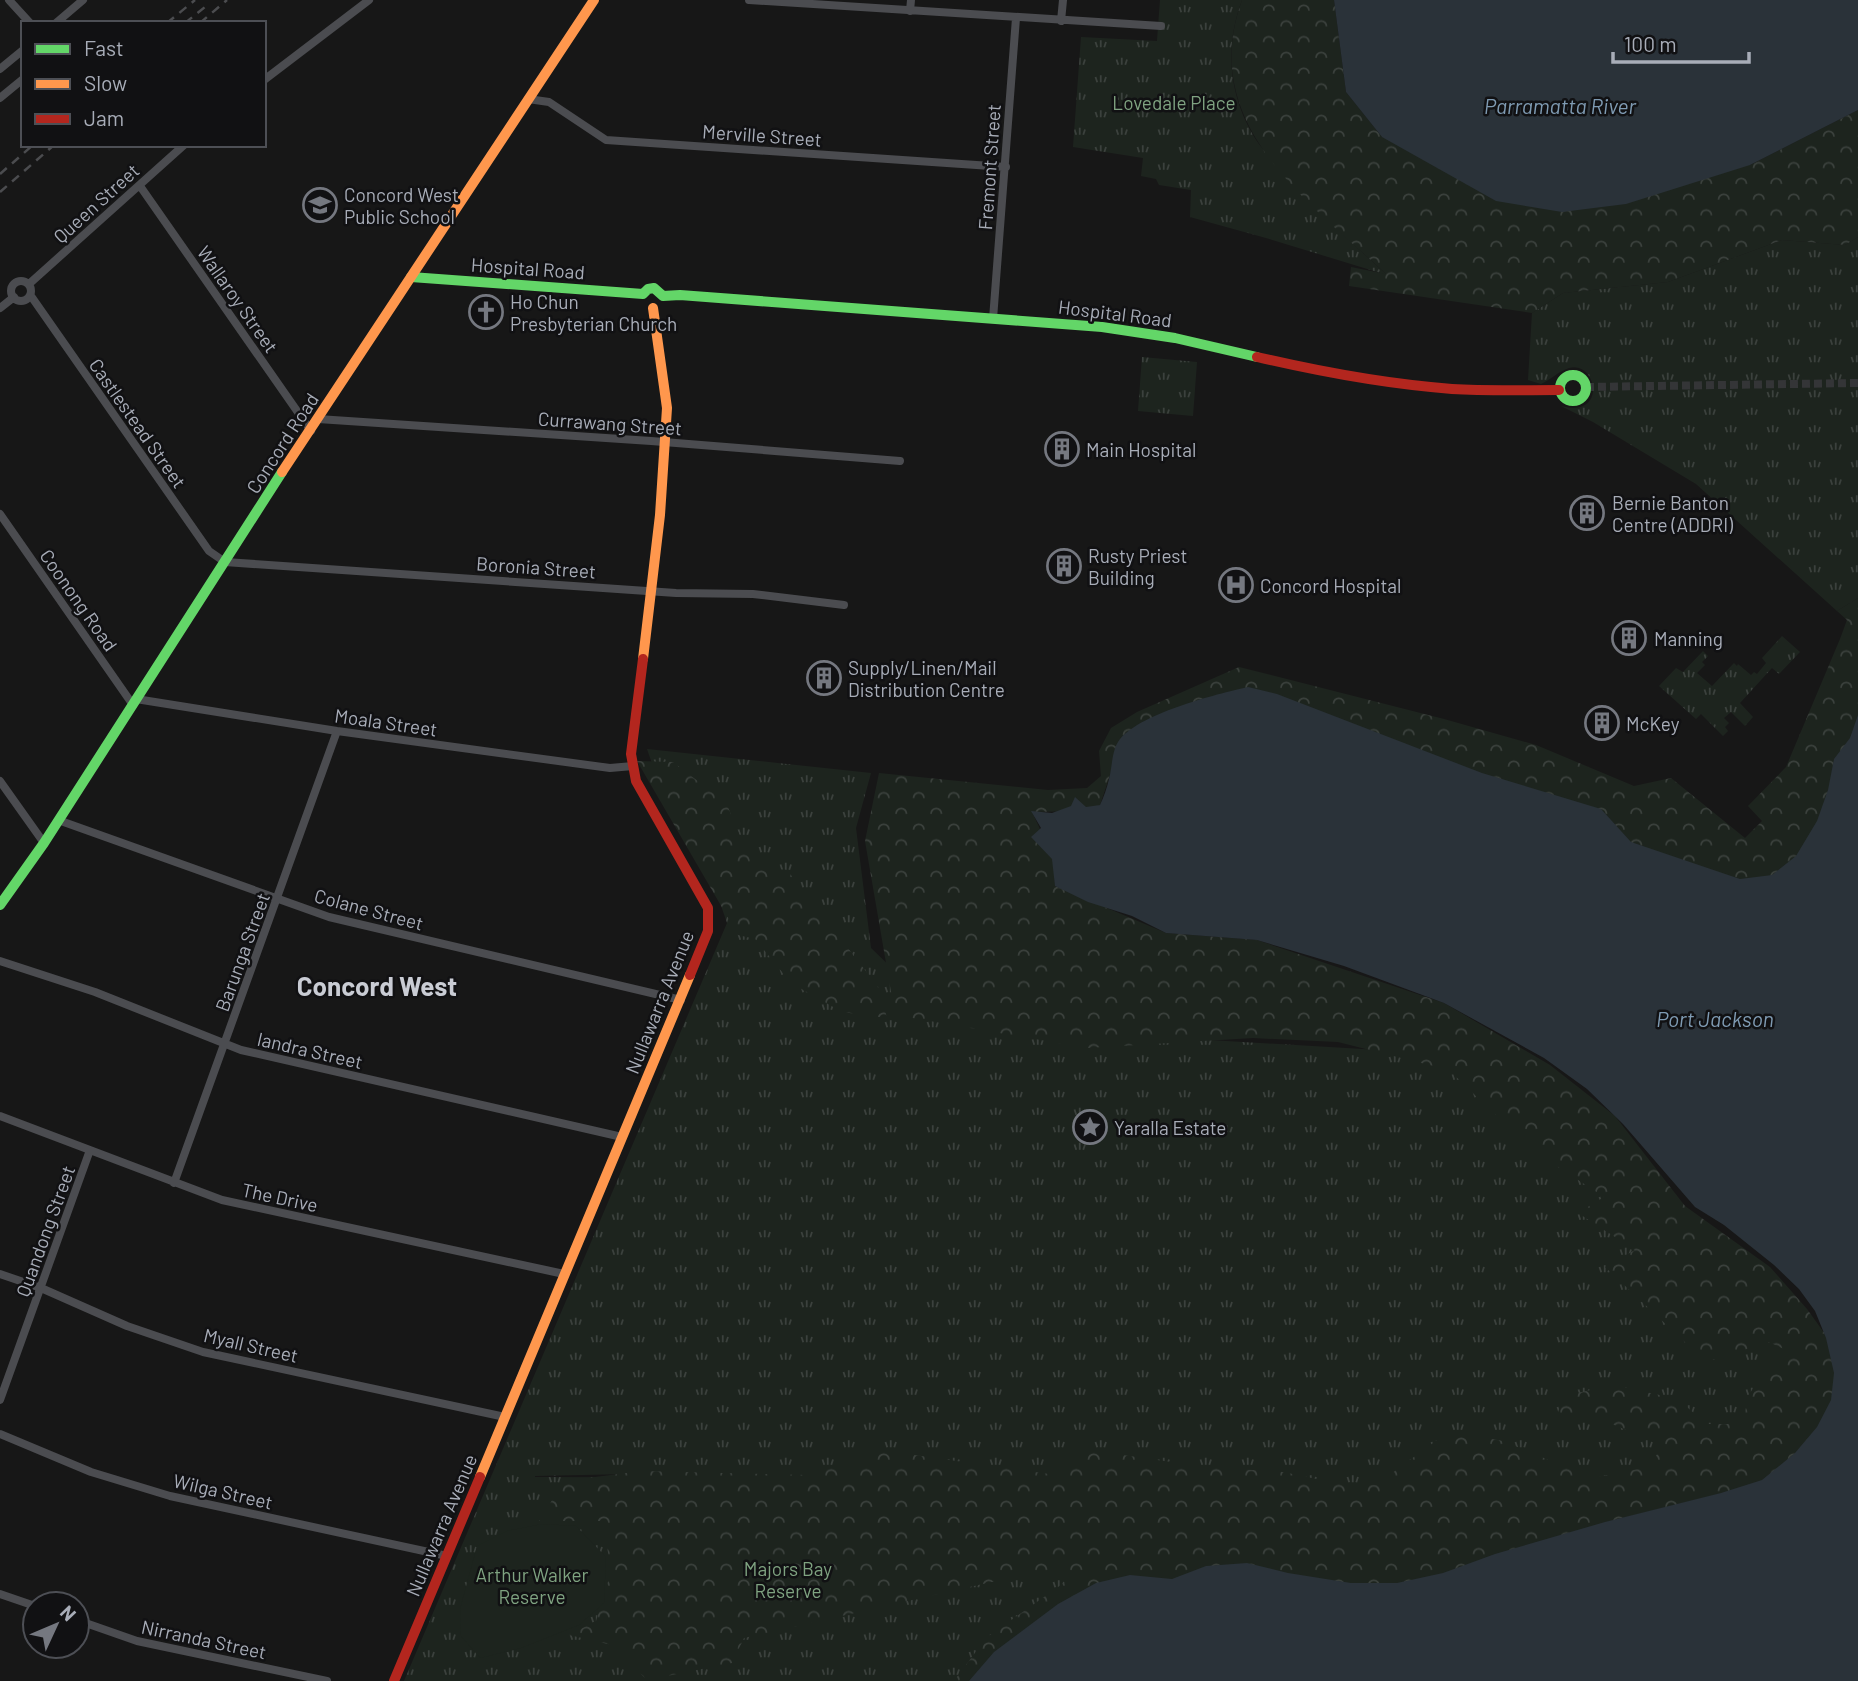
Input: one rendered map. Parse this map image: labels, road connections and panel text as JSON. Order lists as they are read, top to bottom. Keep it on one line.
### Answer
{"streets":{"main road":["Hospital Road","Concord Road","Nullawarra Avenue"],"street":["Merville Street","Fremont Street","Queen Street","Wallaroy Street","Castlestead Street","Currawang Street","Boronia Street","Coonong Road","Moala Street","Colane Street","Barunga Street","Iandra Street","The Drive","Quandong Street","Myall Street","Wilga Street","Nirranda Street"]},"crossings":[["Merville Street","Fremont Street"],["Merville Street","Concord Road"],["Fremont Street","Hospital Road"],["Queen Street","Wallaroy Street"],["Queen Street","Castlestead Street"],["Hospital Road","Concord Road"],["Hospital Road","Nullawarra Avenue"],["Wallaroy Street","Concord Road"],["Castlestead Street","Concord Road"],["Castlestead Street","Boronia Street"],["Currawang Street","Concord Road"],["Currawang Street","Nullawarra Avenue"],["Concord Road","Boronia Street"],["Concord Road","Coonong Road"],["Concord Road","Moala Street"],["Concord Road","Colane Street"],["Boronia Street","Nullawarra Avenue"],["Coonong Road","Moala Street"],["Moala Street","Barunga Street"],["Moala Street","Nullawarra Avenue"],["Colane Street","Barunga Street"],["Colane Street","Nullawarra Avenue"],["Barunga Street","Iandra Street"],["Barunga Street","The Drive"],["Nullawarra Avenue","Iandra Street"],["Nullawarra Avenue","The Drive"],["Nullawarra Avenue","Myall Street"],["Nullawarra Avenue","Wilga Street"],["The Drive","Quandong Street"],["Quandong Street","Myall Street"]],"districts":["Concord West"],"water":["Parramatta River","Port Jackson"],"parks":["Lovedale Place","Majors Bay Reserve","Arthur Walker Reserve"],"places":{"school or university":["Concord West Public School"],"church":["Ho Chun Presbyterian Church"],"building":["Main Hospital","Bernie Banton Centre (ADDRI)","Rusty Priest Building","Manning","Supply/Linen/Mail Distribution Centre","McKey"],"hospital":["Concord Hospital"],"place":["Yaralla Estate"]},"legend":["Fast","Slow","Jam"],"scale_bar":"100 m","north":"top right"}
